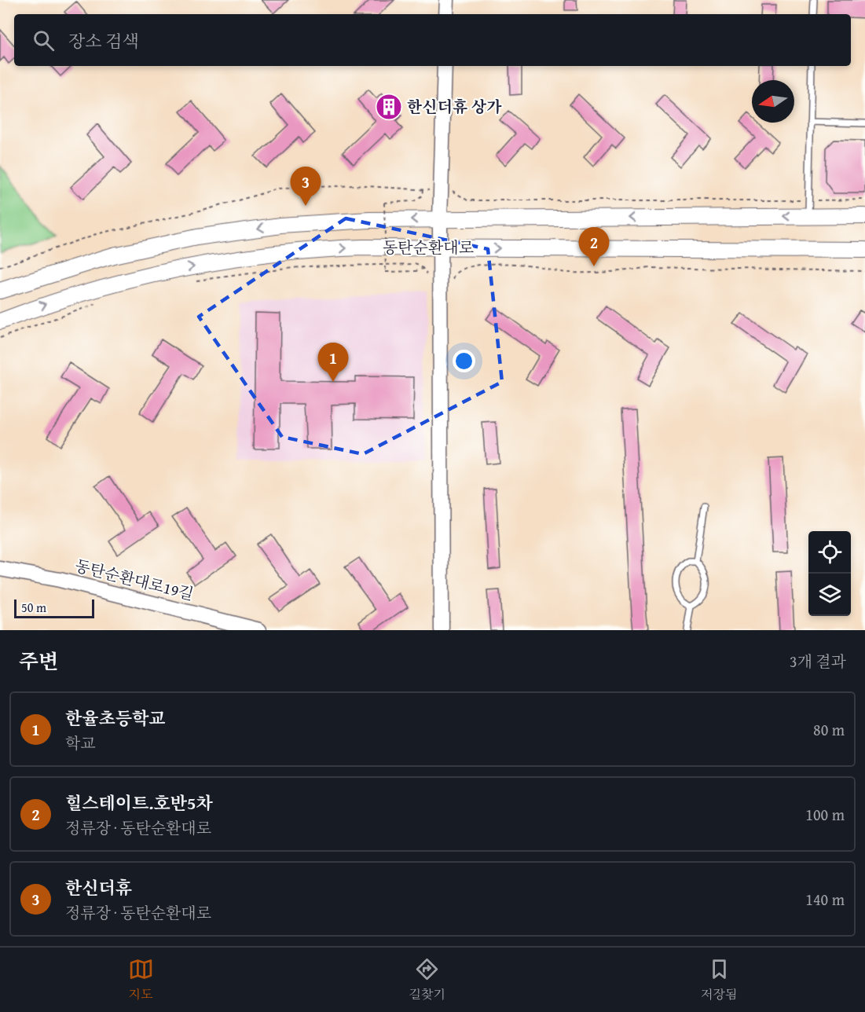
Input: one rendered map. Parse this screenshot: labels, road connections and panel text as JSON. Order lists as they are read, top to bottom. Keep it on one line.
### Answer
{"streets":{"main road":["동탄순환대로"],"street":["동탄순환대로19길"]},"places":{"building":["한신더휴 상가"]},"scale_bar":"50 m","north":"left","page":{"search":"장소 검색","pins":["3","2","1"],"scale":"50 m","heading":["주변","3개 결과"],"list":[{"mark":"1","name":"한율초등학교","note":"학교","value":"80 m"},{"mark":"2","name":"힐스테이트.호반5차","note":"정류장 · 동탄순환대로","value":"100 m"},{"mark":"3","name":"한신더휴","note":"정류장 · 동탄순환대로","value":"140 m"}],"nav":["지도","길찾기","저장됨"]}}
